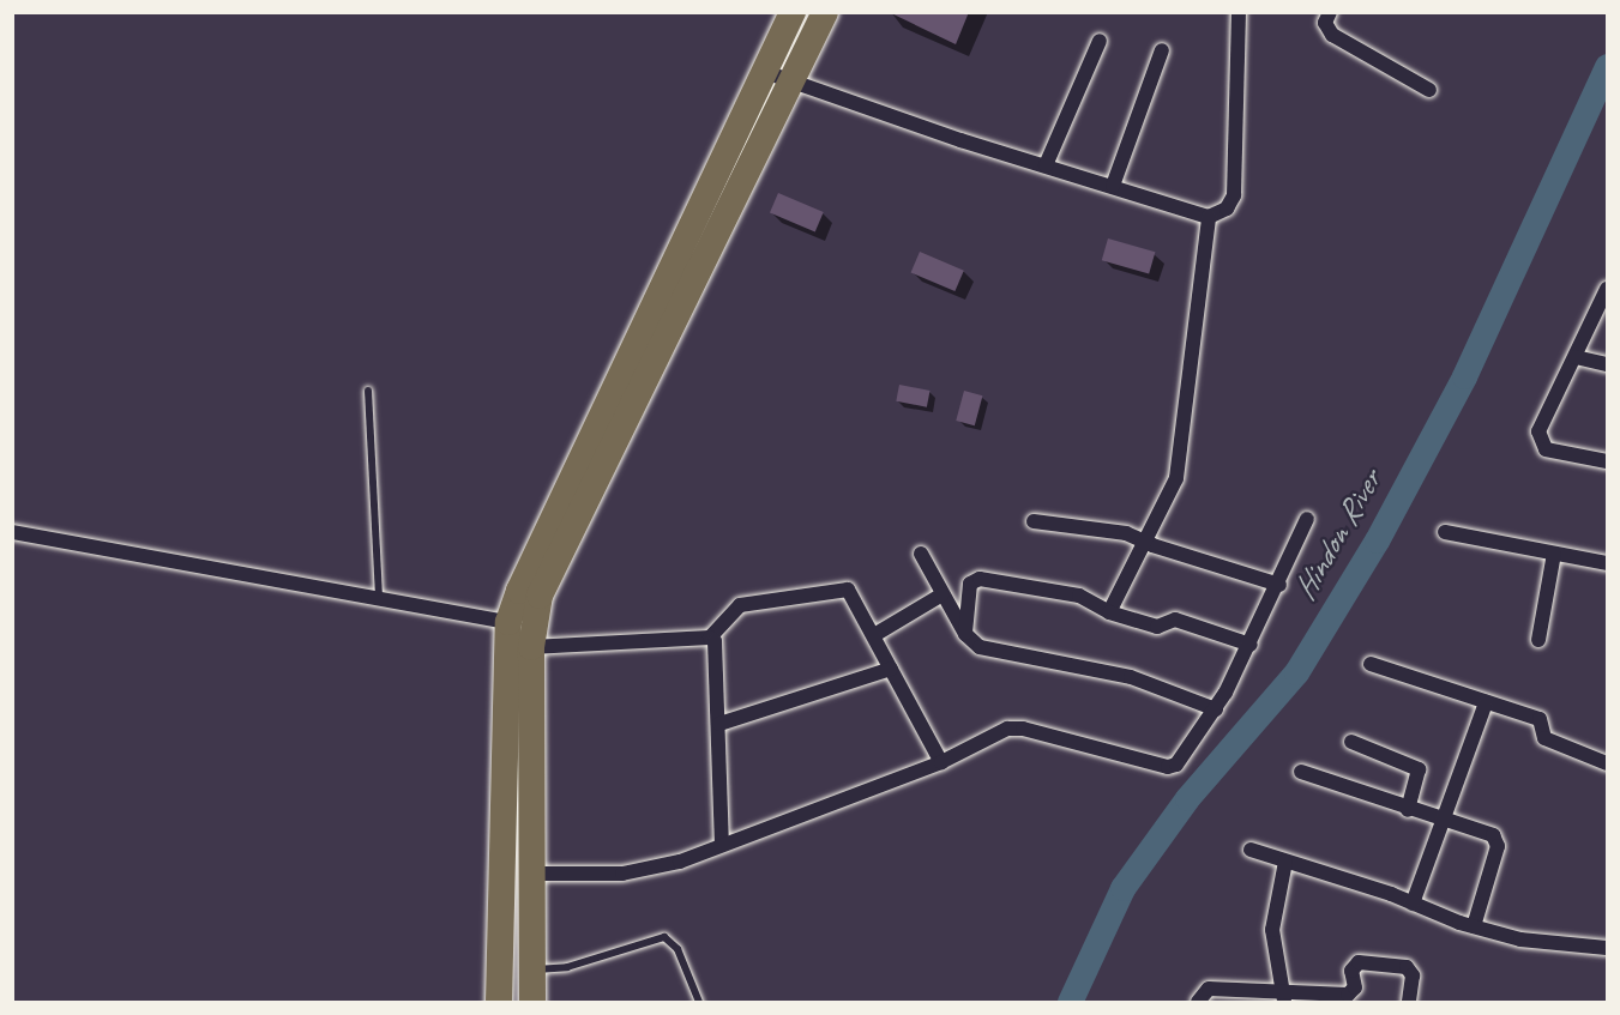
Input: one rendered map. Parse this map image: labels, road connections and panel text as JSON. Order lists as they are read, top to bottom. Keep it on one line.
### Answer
{"water":["Hindon River"]}
